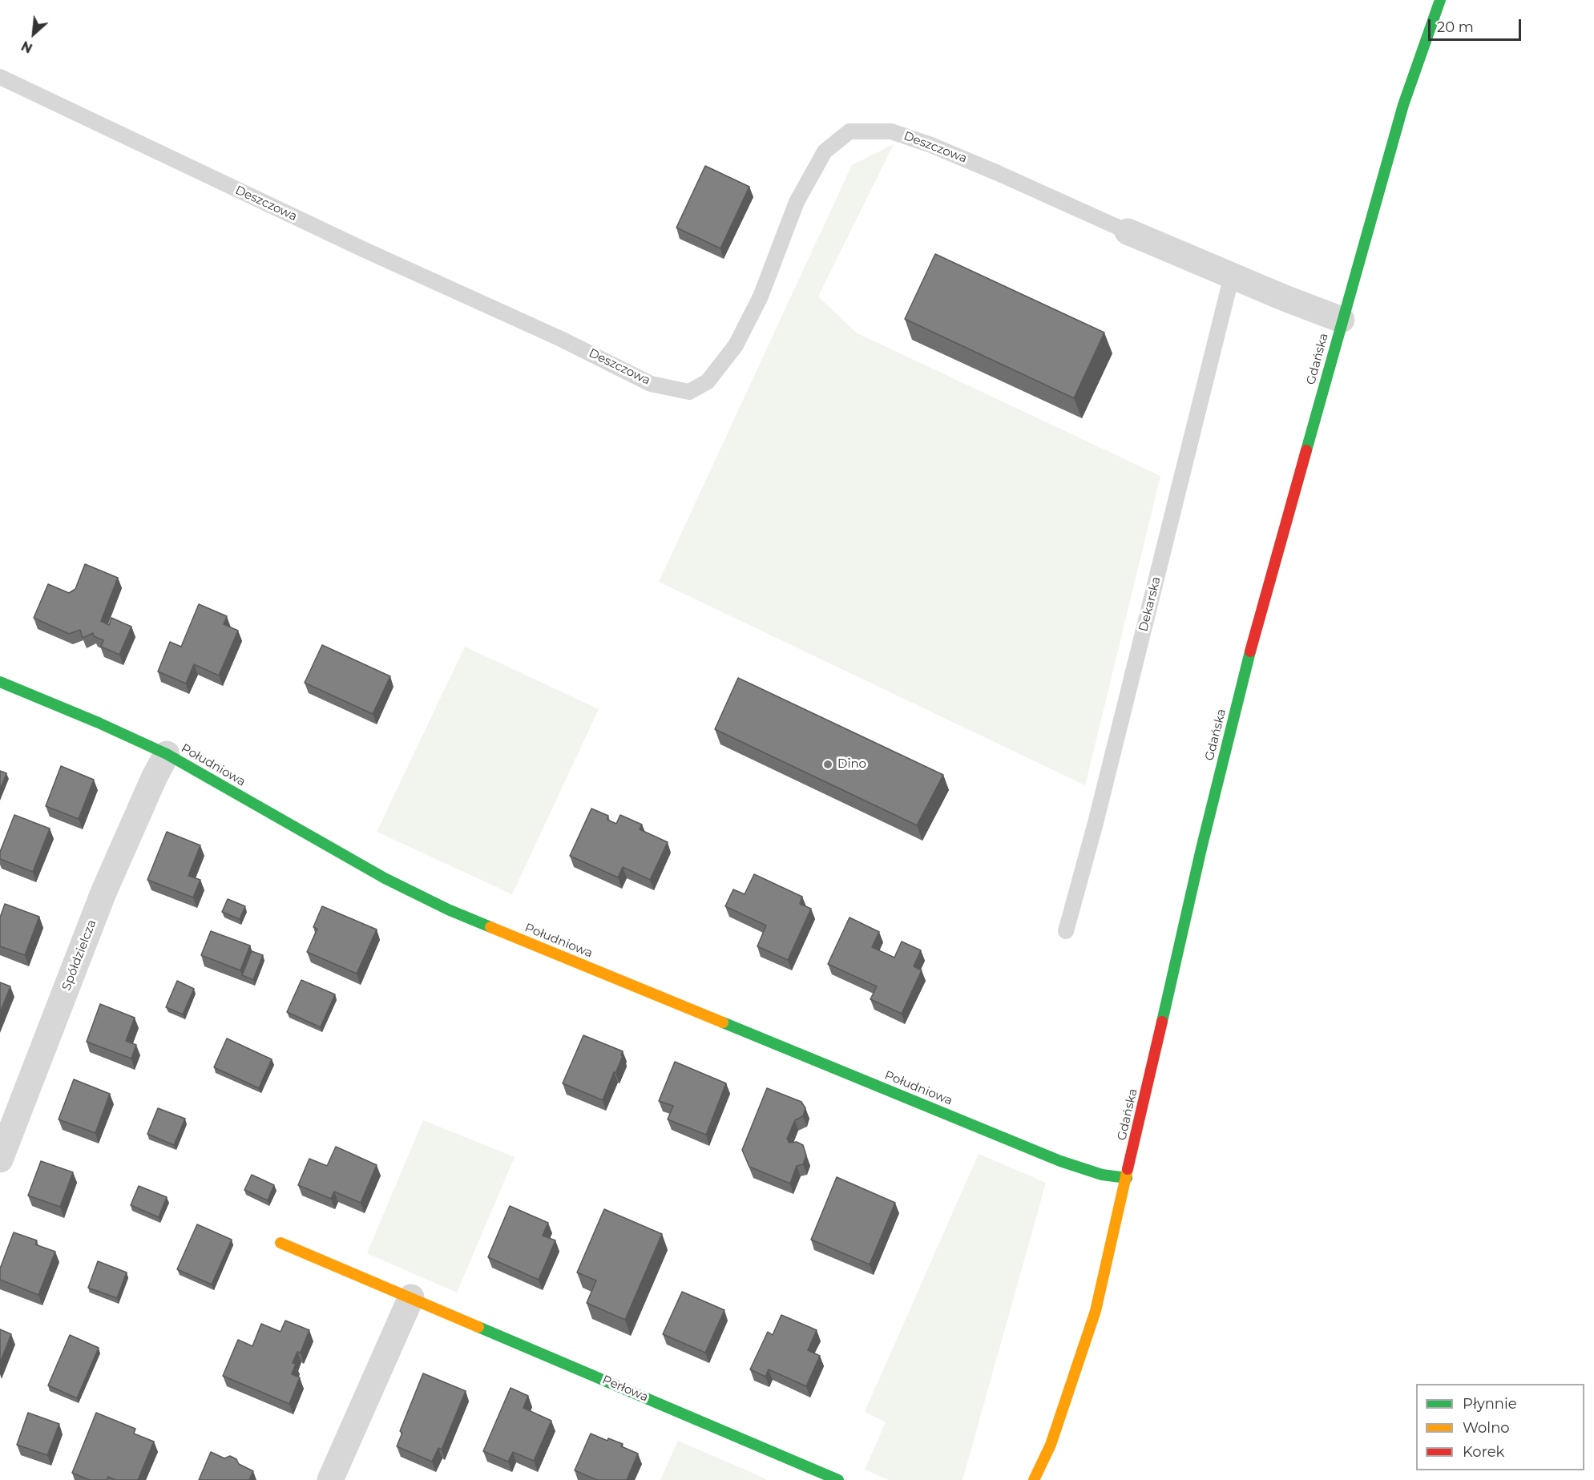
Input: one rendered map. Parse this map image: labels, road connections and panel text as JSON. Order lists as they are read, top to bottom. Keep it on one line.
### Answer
{"streets":{"street":["Deszczowa","Gdańska","Południowa","Spółdzielcza","Perłowa"],"lane":["Dekarska"]},"crossings":[["Deszczowa","Gdańska"],["Deszczowa","Dekarska"],["Gdańska","Południowa"],["Południowa","Spółdzielcza"]],"places":["Dino"],"legend":["Płynnie","Wolno","Korek"],"scale_bar":"20 m","north":"bottom left"}
